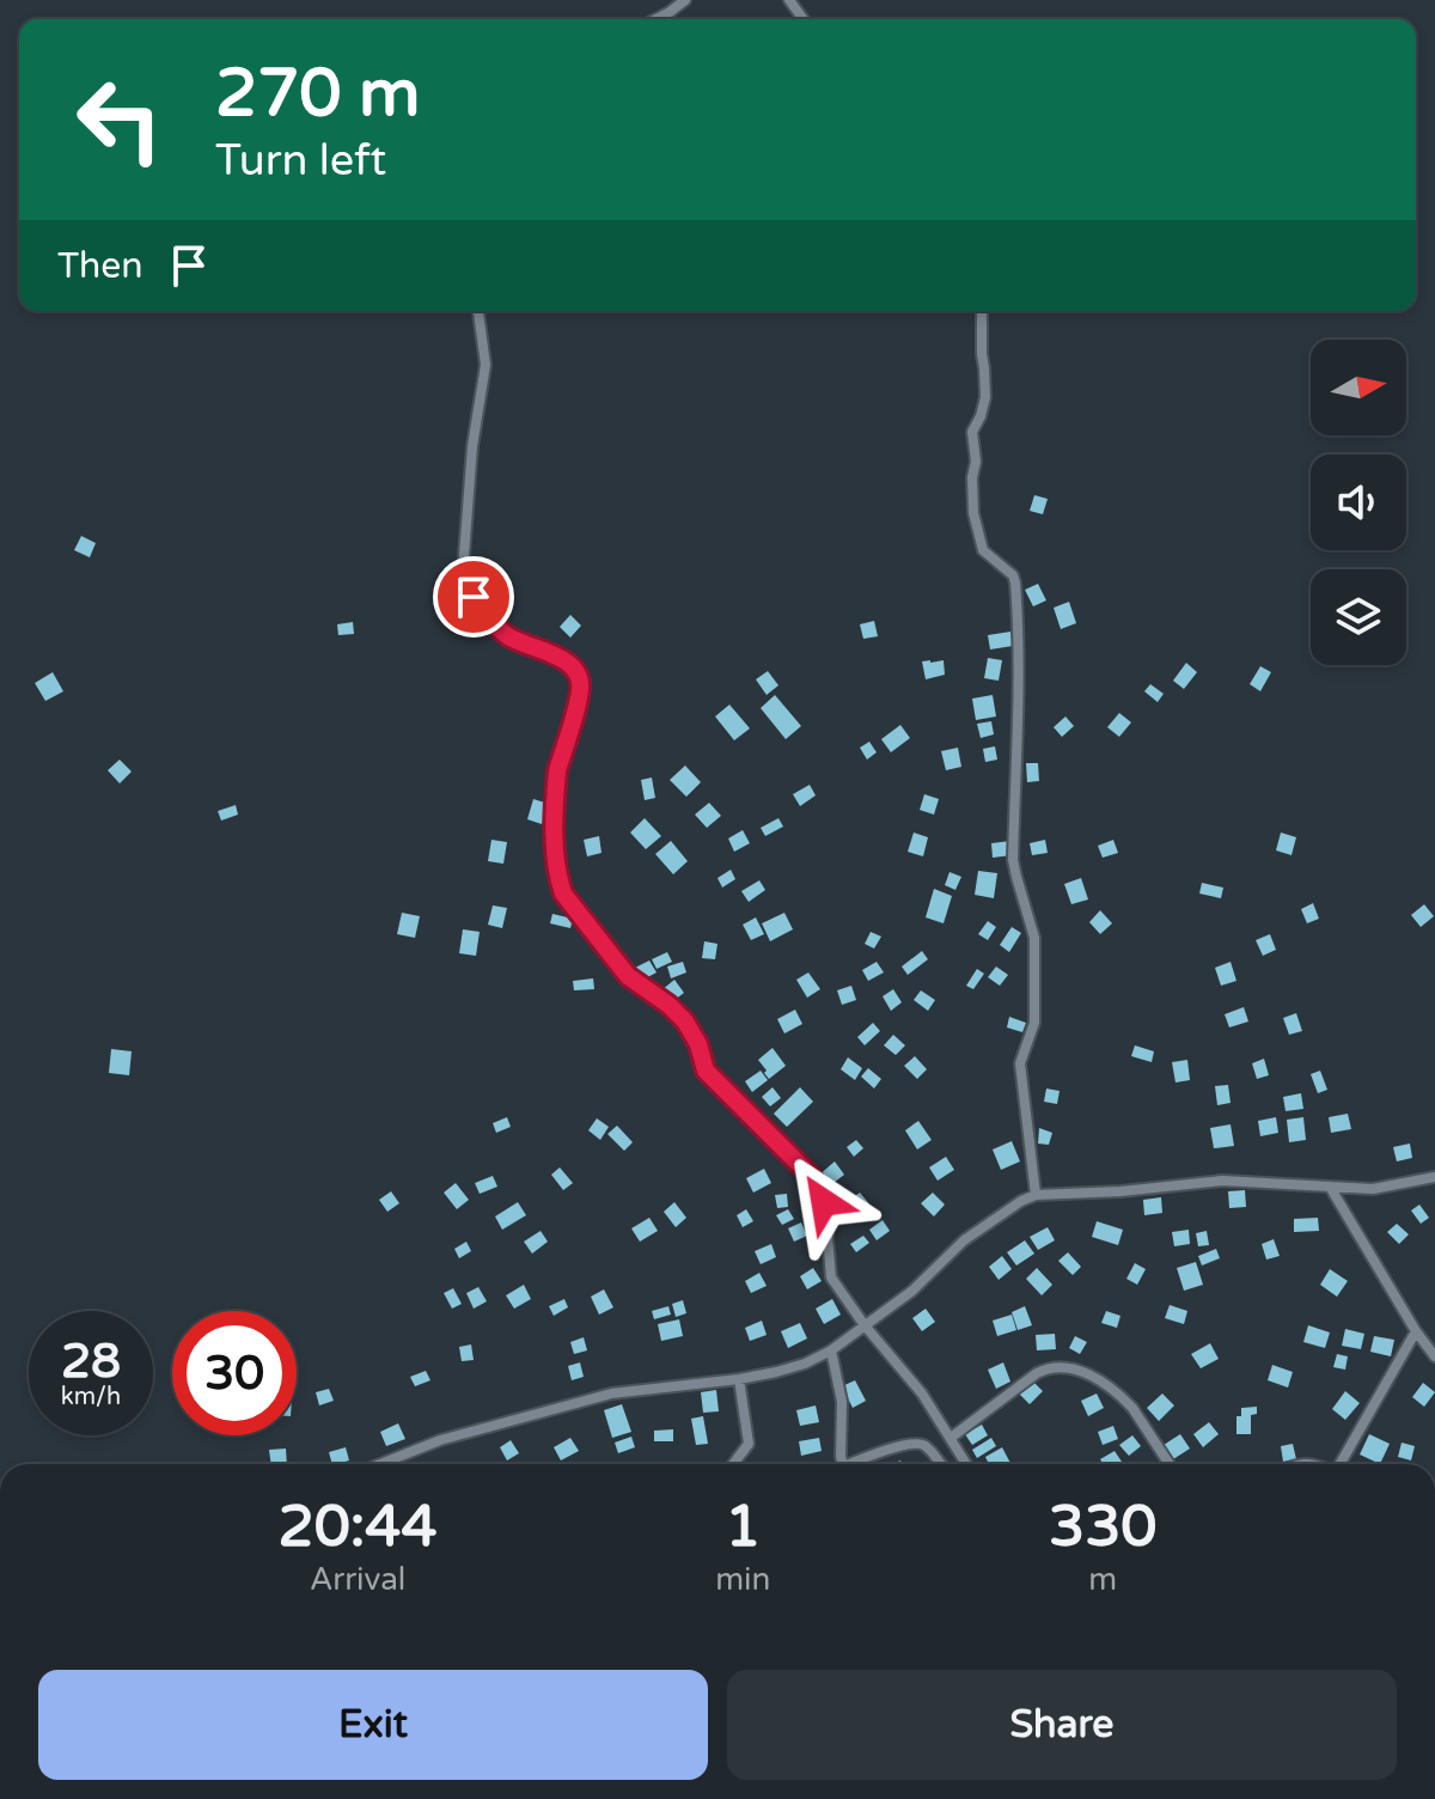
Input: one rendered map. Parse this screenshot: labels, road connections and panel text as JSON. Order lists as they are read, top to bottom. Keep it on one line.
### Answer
{"north":"right","page":{"turn":["270 m","Turn left"],"then":"Then","speed":"28 km/h","limit":"30","eta":["20:44","Arrival","1","min","330","m"],"buttons":["Exit","Share"]}}
